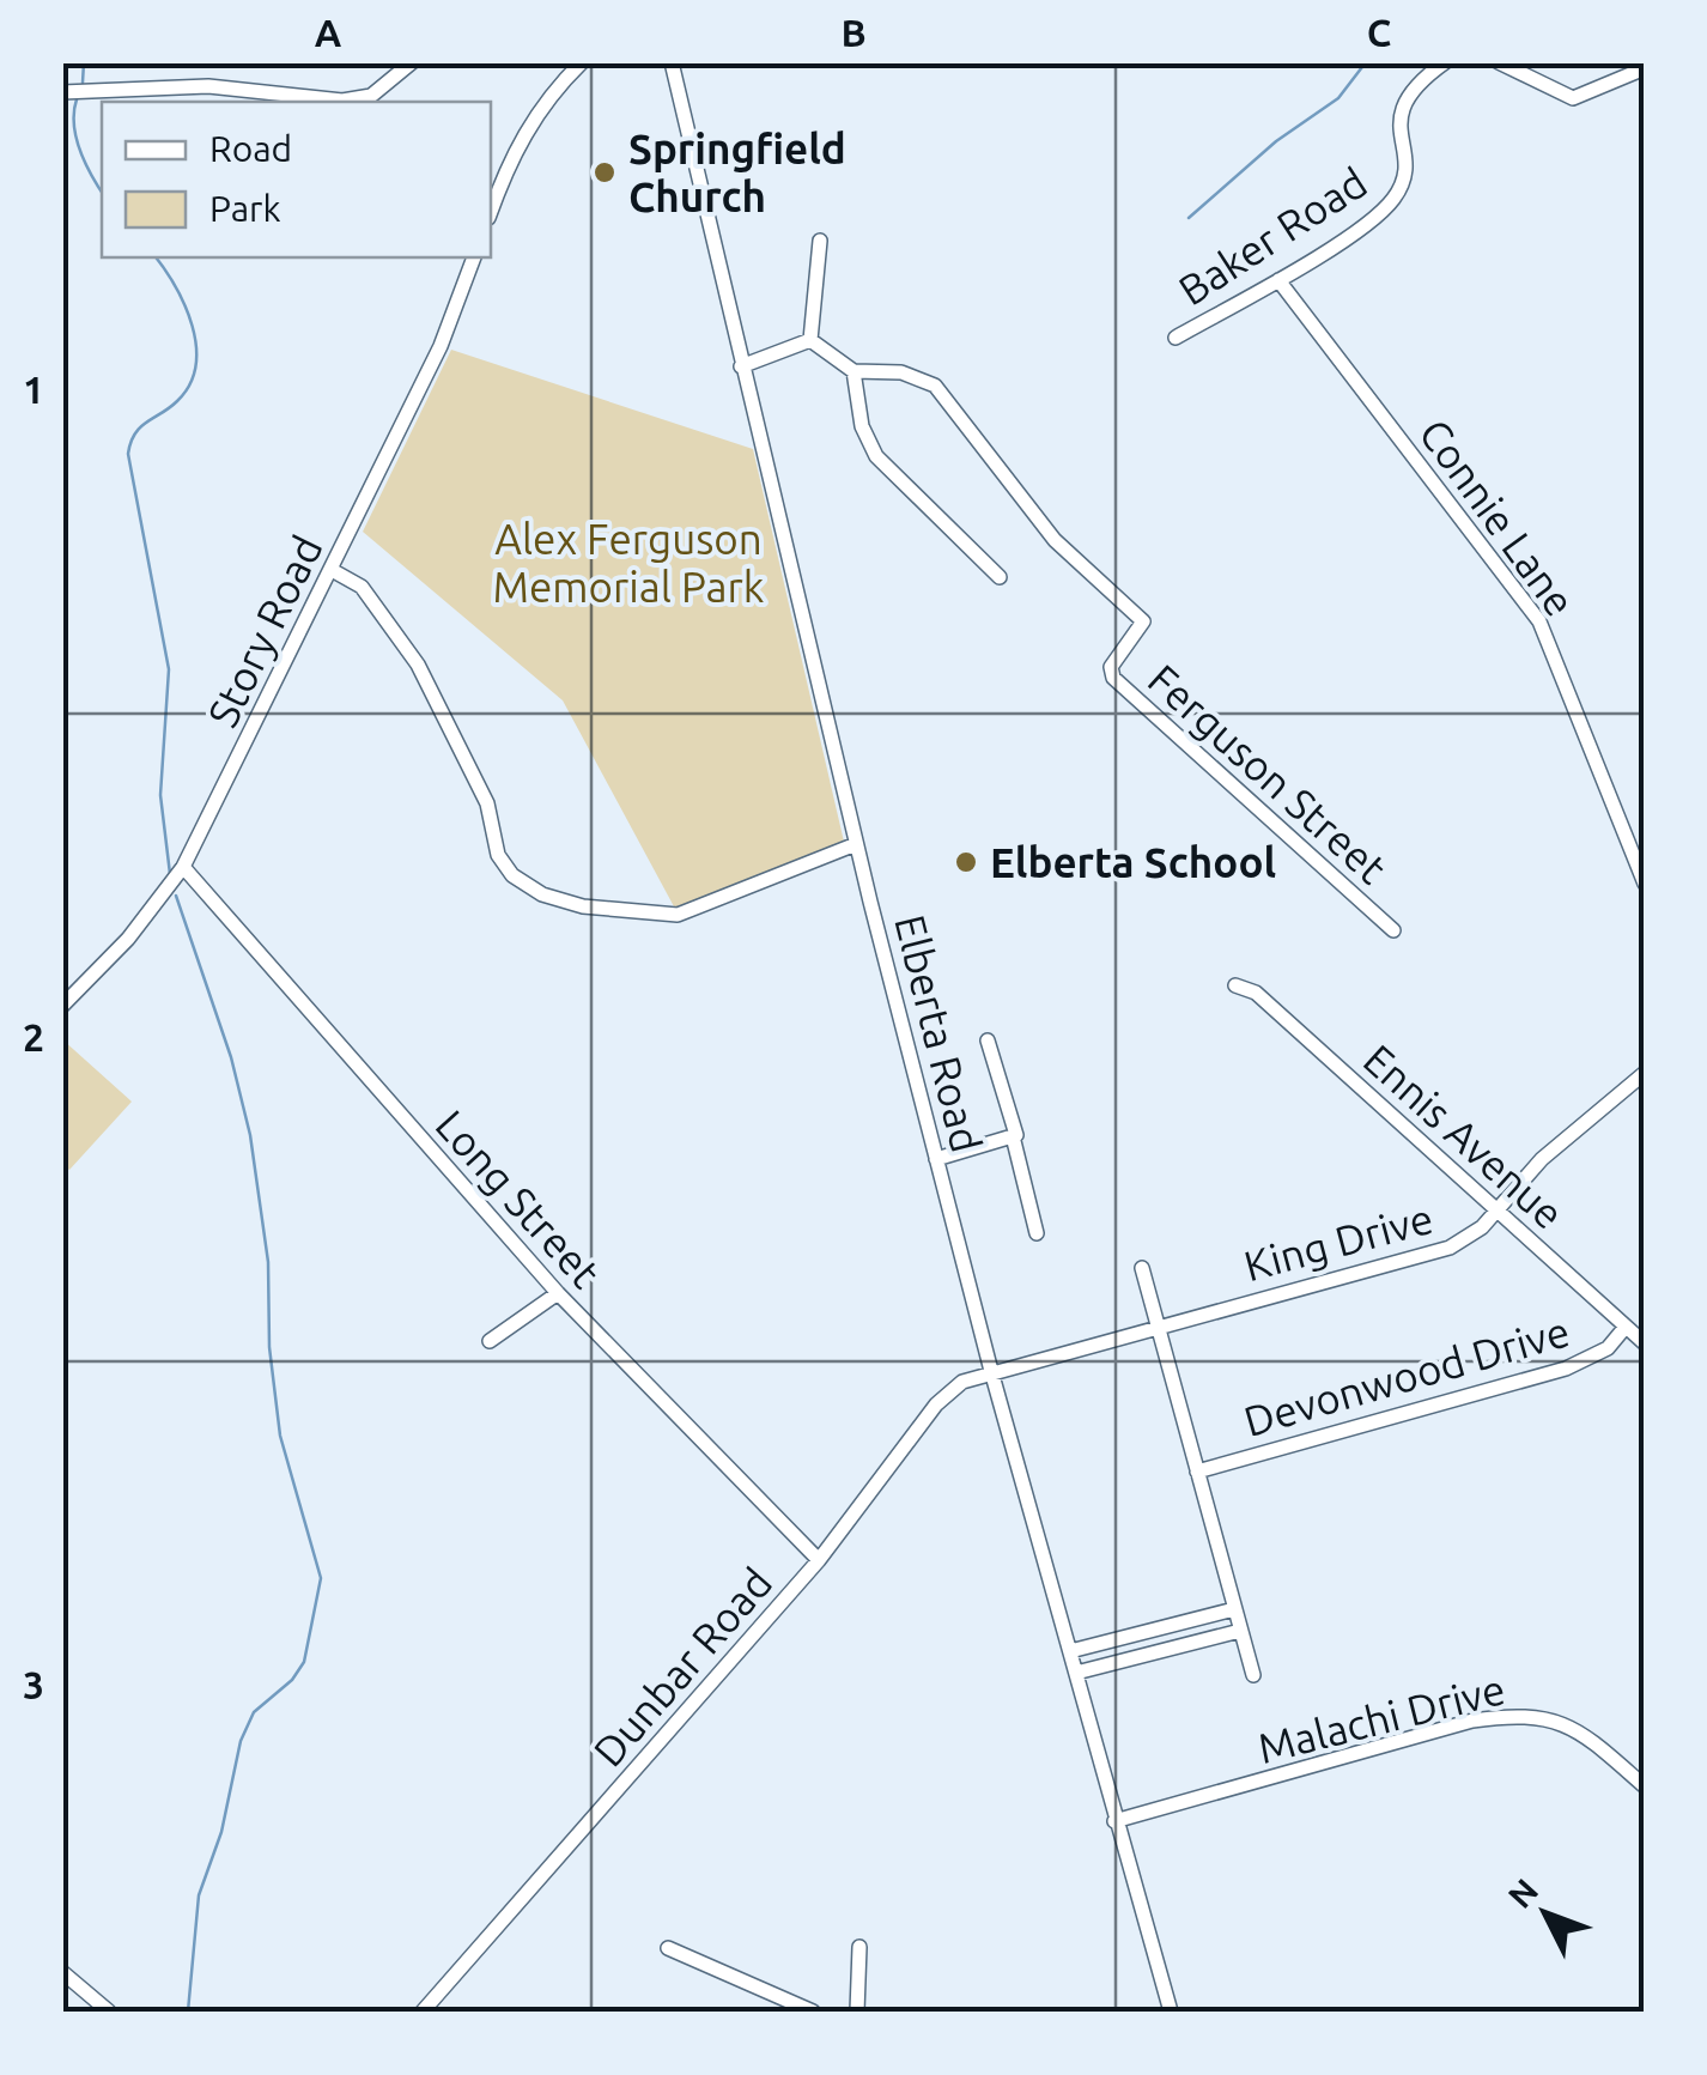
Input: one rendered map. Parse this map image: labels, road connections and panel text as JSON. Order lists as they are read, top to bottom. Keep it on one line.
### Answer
{"streets":{"street":["Baker Road","Connie Lane","Story Road","Ferguson Street","Elberta Road","Ennis Avenue","Long Street","King Drive","Devonwood Drive","Dunbar Road","Malachi Drive"]},"crossings":[["Baker Road","Connie Lane"],["Story Road","Long Street"],["Elberta Road","King Drive"],["Elberta Road","Dunbar Road"],["Elberta Road","Malachi Drive"],["Ennis Avenue","King Drive"],["Ennis Avenue","Devonwood Drive"],["Long Street","Dunbar Road"],["King Drive","Dunbar Road"]],"parks":["Alex Ferguson Memorial Park"],"places":["Springfield Church","Elberta School"],"legend":["Road","Park"],"north":"top left","grid":{"columns":["A","B","C"],"rows":["1","2","3"]}}
